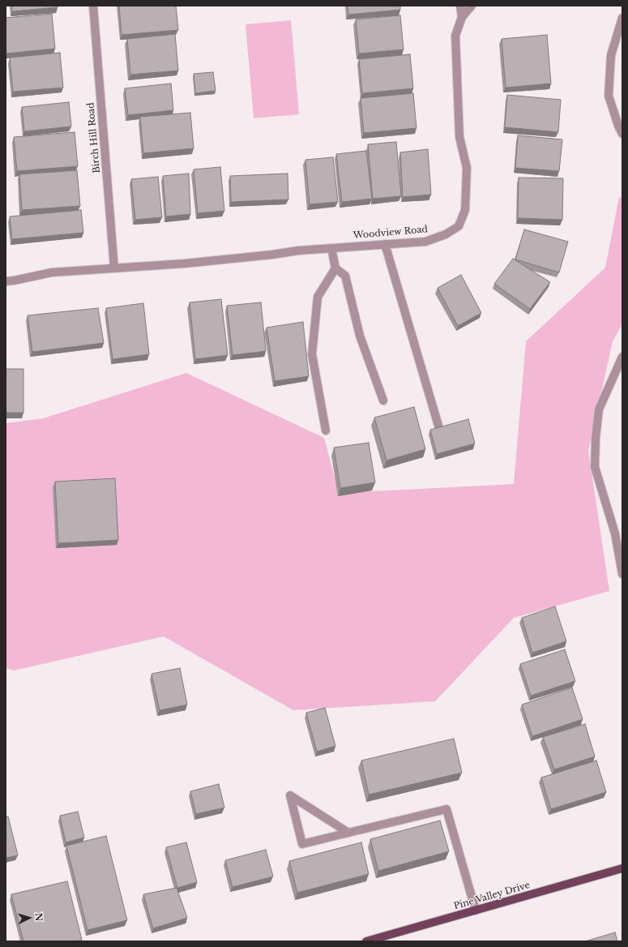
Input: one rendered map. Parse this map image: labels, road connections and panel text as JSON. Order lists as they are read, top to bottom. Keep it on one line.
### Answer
{"streets":{"main road":["Pine Valley Drive"],"street":["Birch Hill Road","Woodview Road"]},"crossings":[["Birch Hill Road","Woodview Road"]],"north":"right"}
